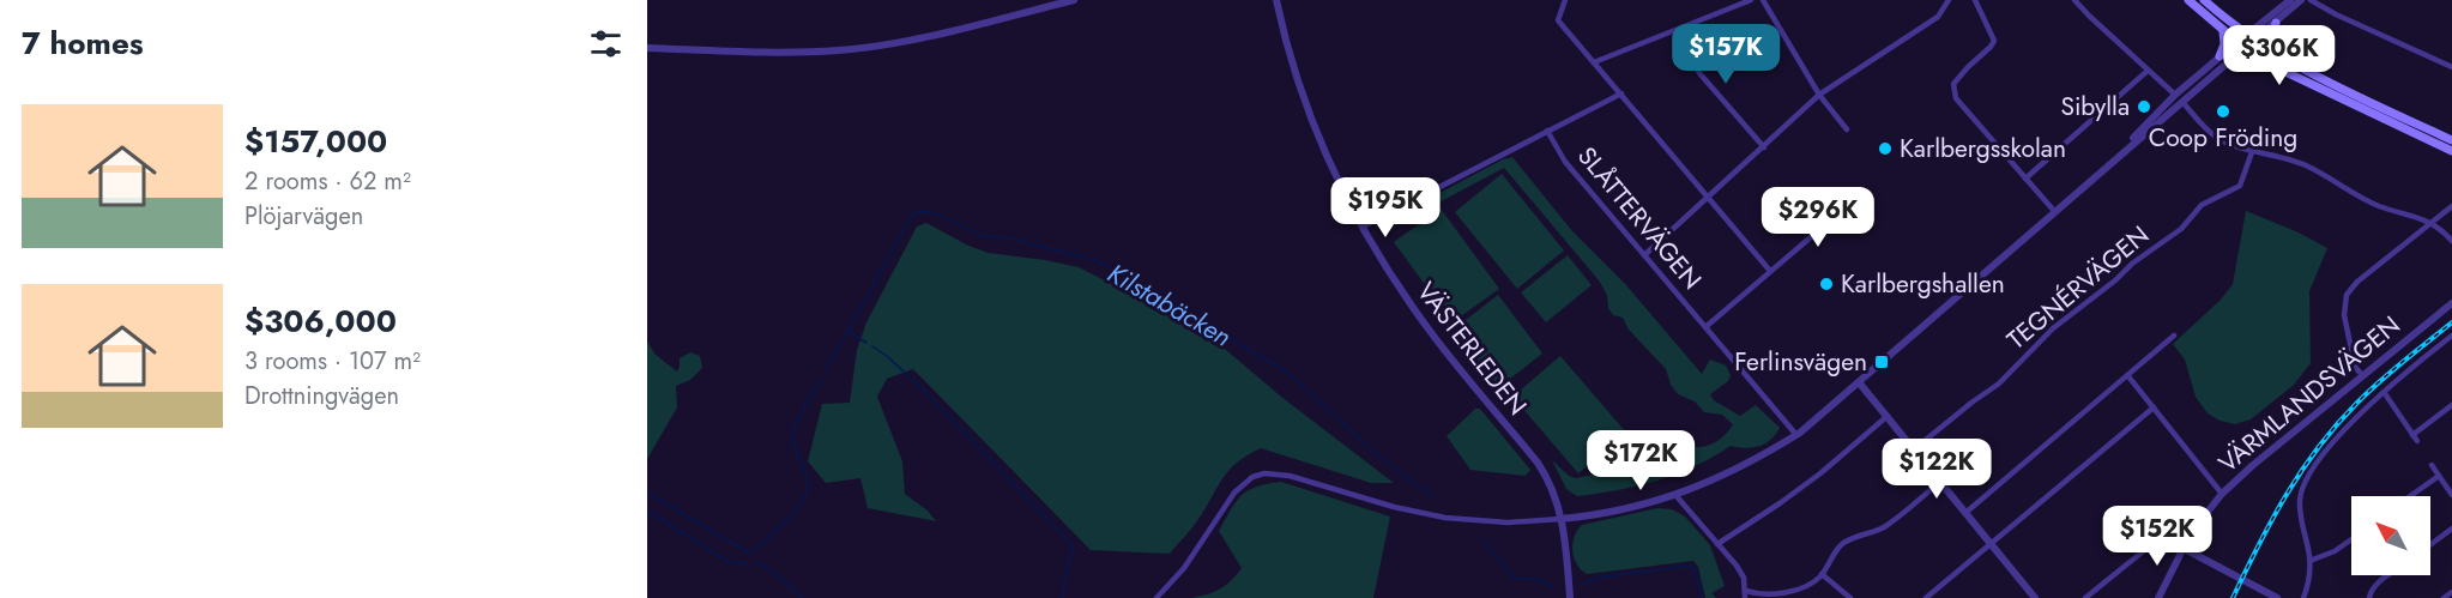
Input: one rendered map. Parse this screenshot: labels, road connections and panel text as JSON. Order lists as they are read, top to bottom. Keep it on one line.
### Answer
{"streets":{"street":["SLÅTTERVÄGEN","TEGNÉRVÄGEN","VÄSTERLEDEN","VÄRMLANDSVÄGEN"]},"water":["Kilstabäcken"],"places":{"other":["Sibylla","Coop Fröding","Karlbergsskolan","Karlbergshallen"],"transit":["Ferlinsvägen"]},"north":"top left","page":{"heading":"7 homes","price":["$157K","$306K","$195K","$296K","$172K","$122K","$152K"],"list":[{"name":"$157,000","note":"2 rooms · 62 m² · Plöjarvägen"},{"name":"$306,000","note":"3 rooms · 107 m² · Drottningvägen"}]}}
